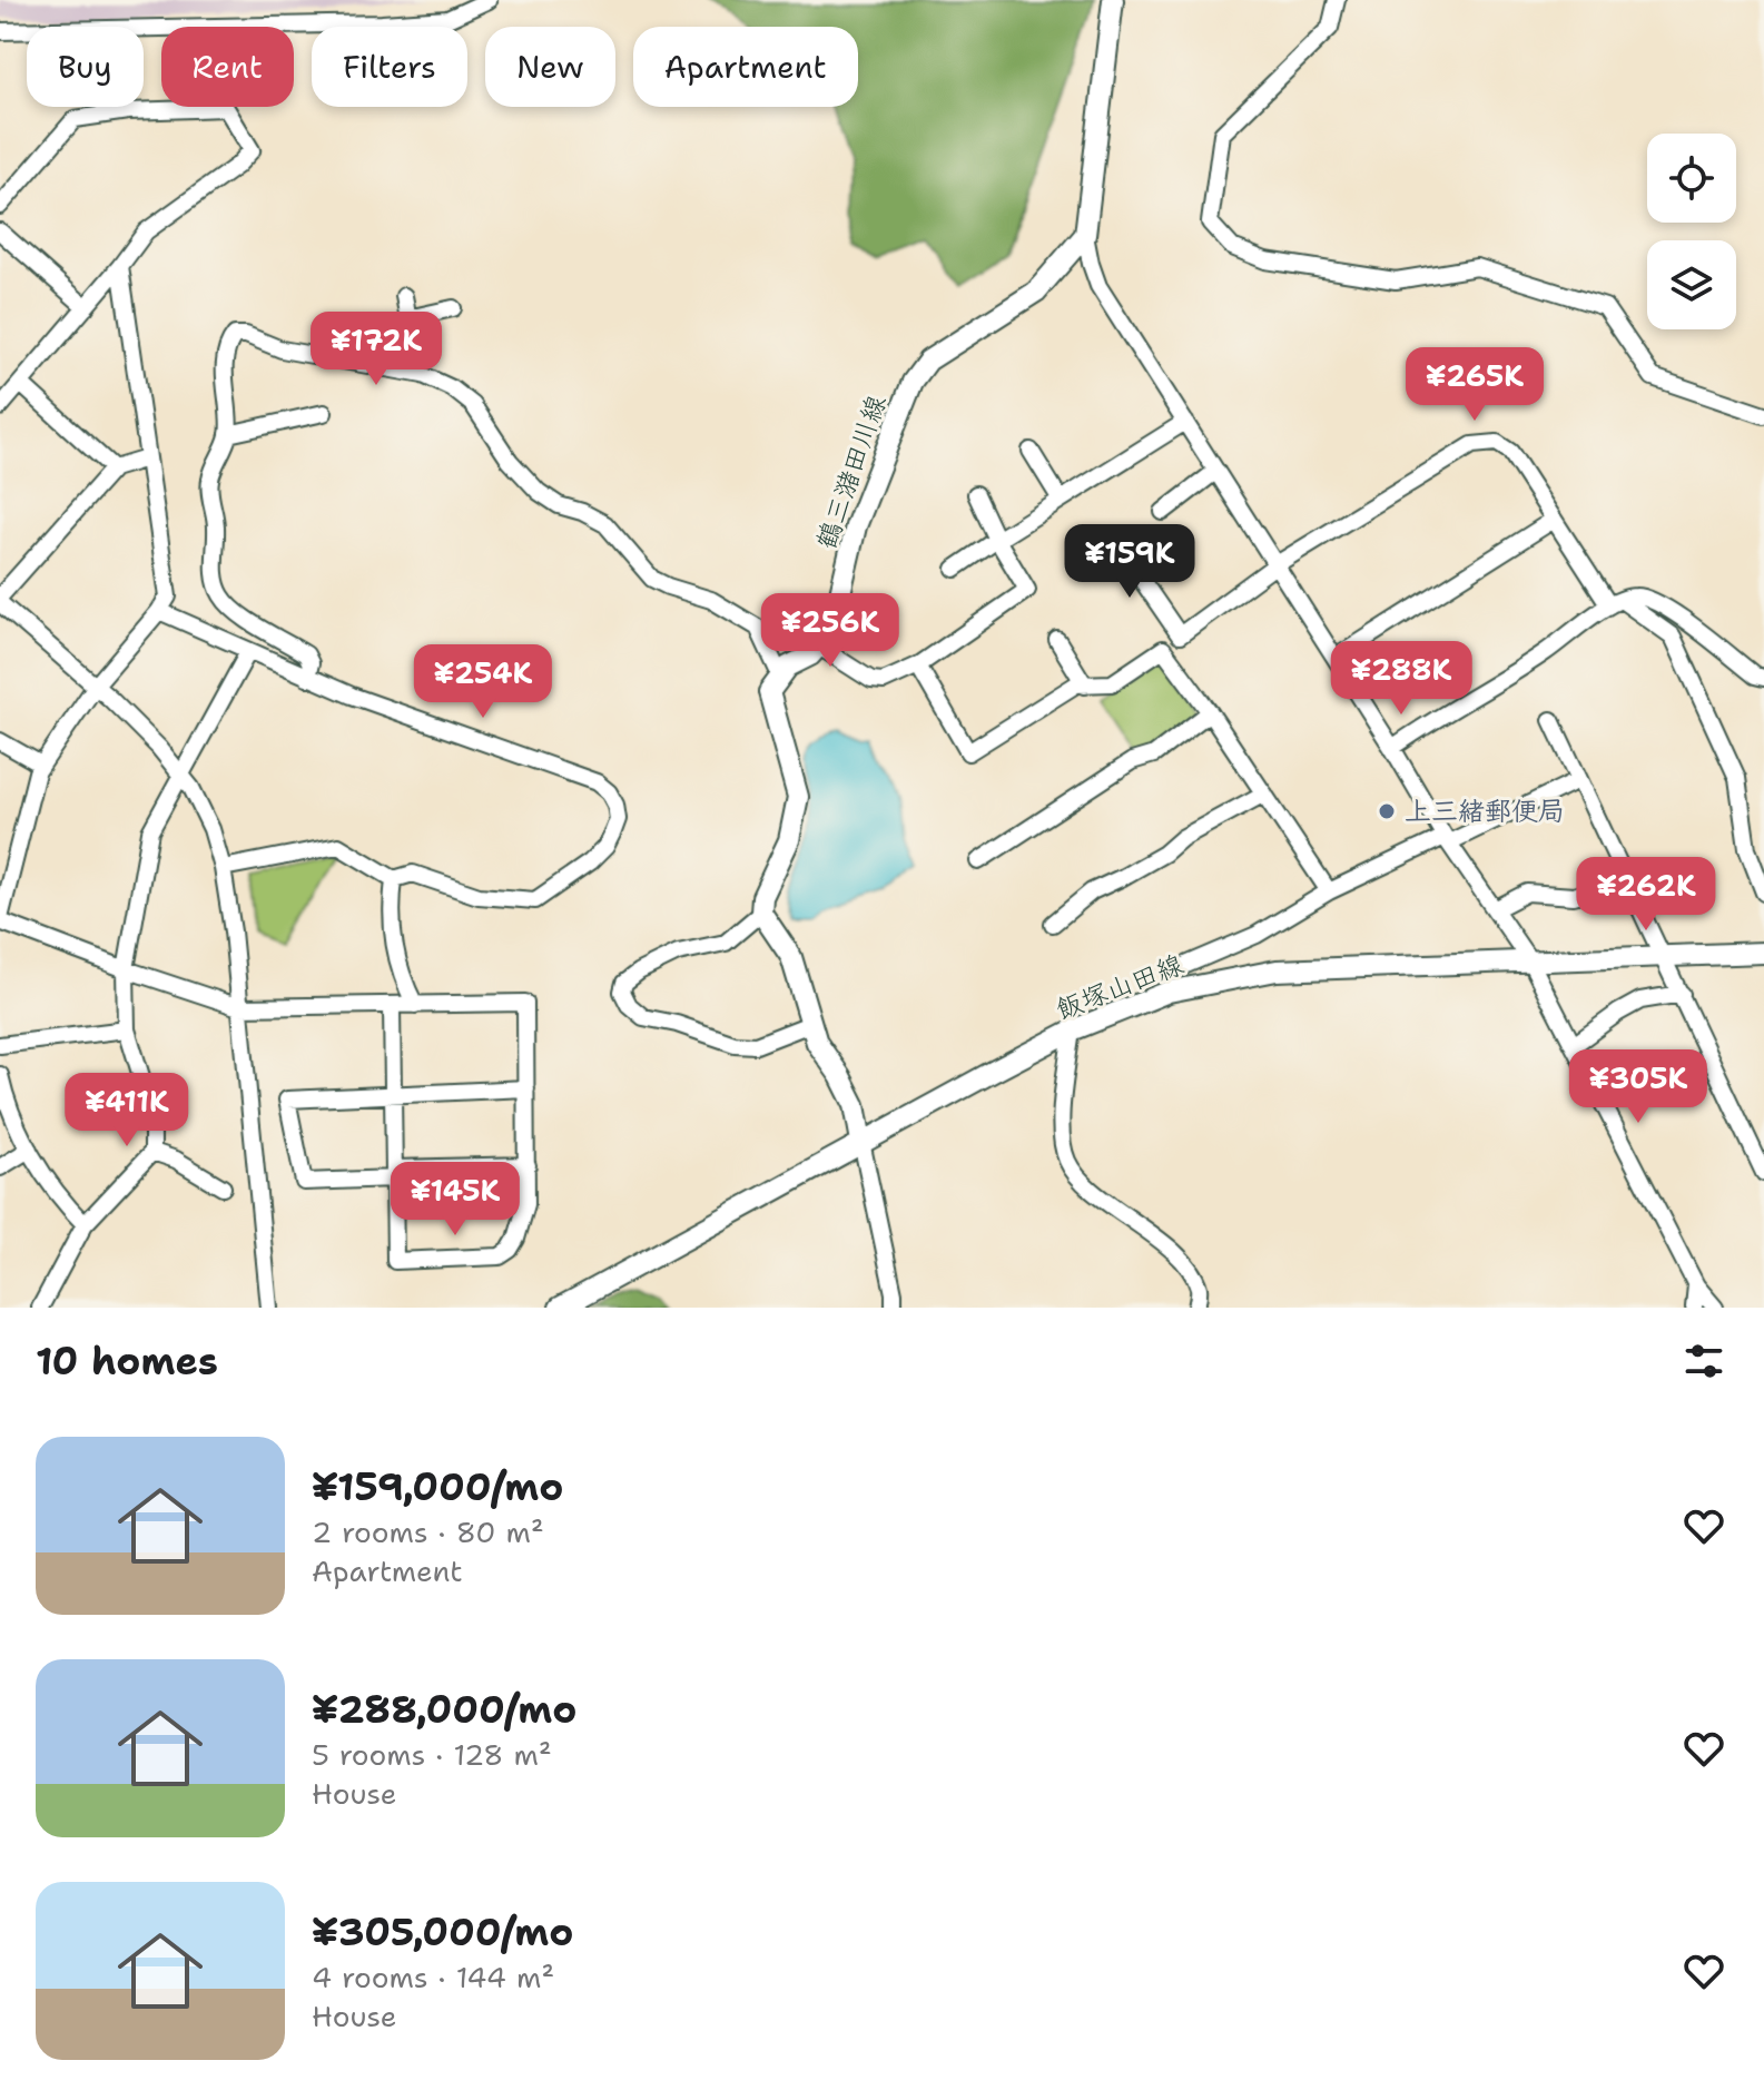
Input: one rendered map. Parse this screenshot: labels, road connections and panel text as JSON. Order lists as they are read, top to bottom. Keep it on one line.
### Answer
{"streets":{"main road":["鶴三潴田川線","飯塚山田線"]},"places":["上三緒郵便局"],"page":{"chip":["Buy","Rent","Filters","New","Apartment"],"price":["¥172K","¥265K","¥159K","¥256K","¥288K","¥254K","¥262K","¥305K","¥411K","¥145K"],"heading":"10 homes","list":[{"name":"¥159,000/mo","note":"2 rooms · 80 m² · Apartment"},{"name":"¥288,000/mo","note":"5 rooms · 128 m² · House"},{"name":"¥305,000/mo","note":"4 rooms · 144 m² · House"}]}}
